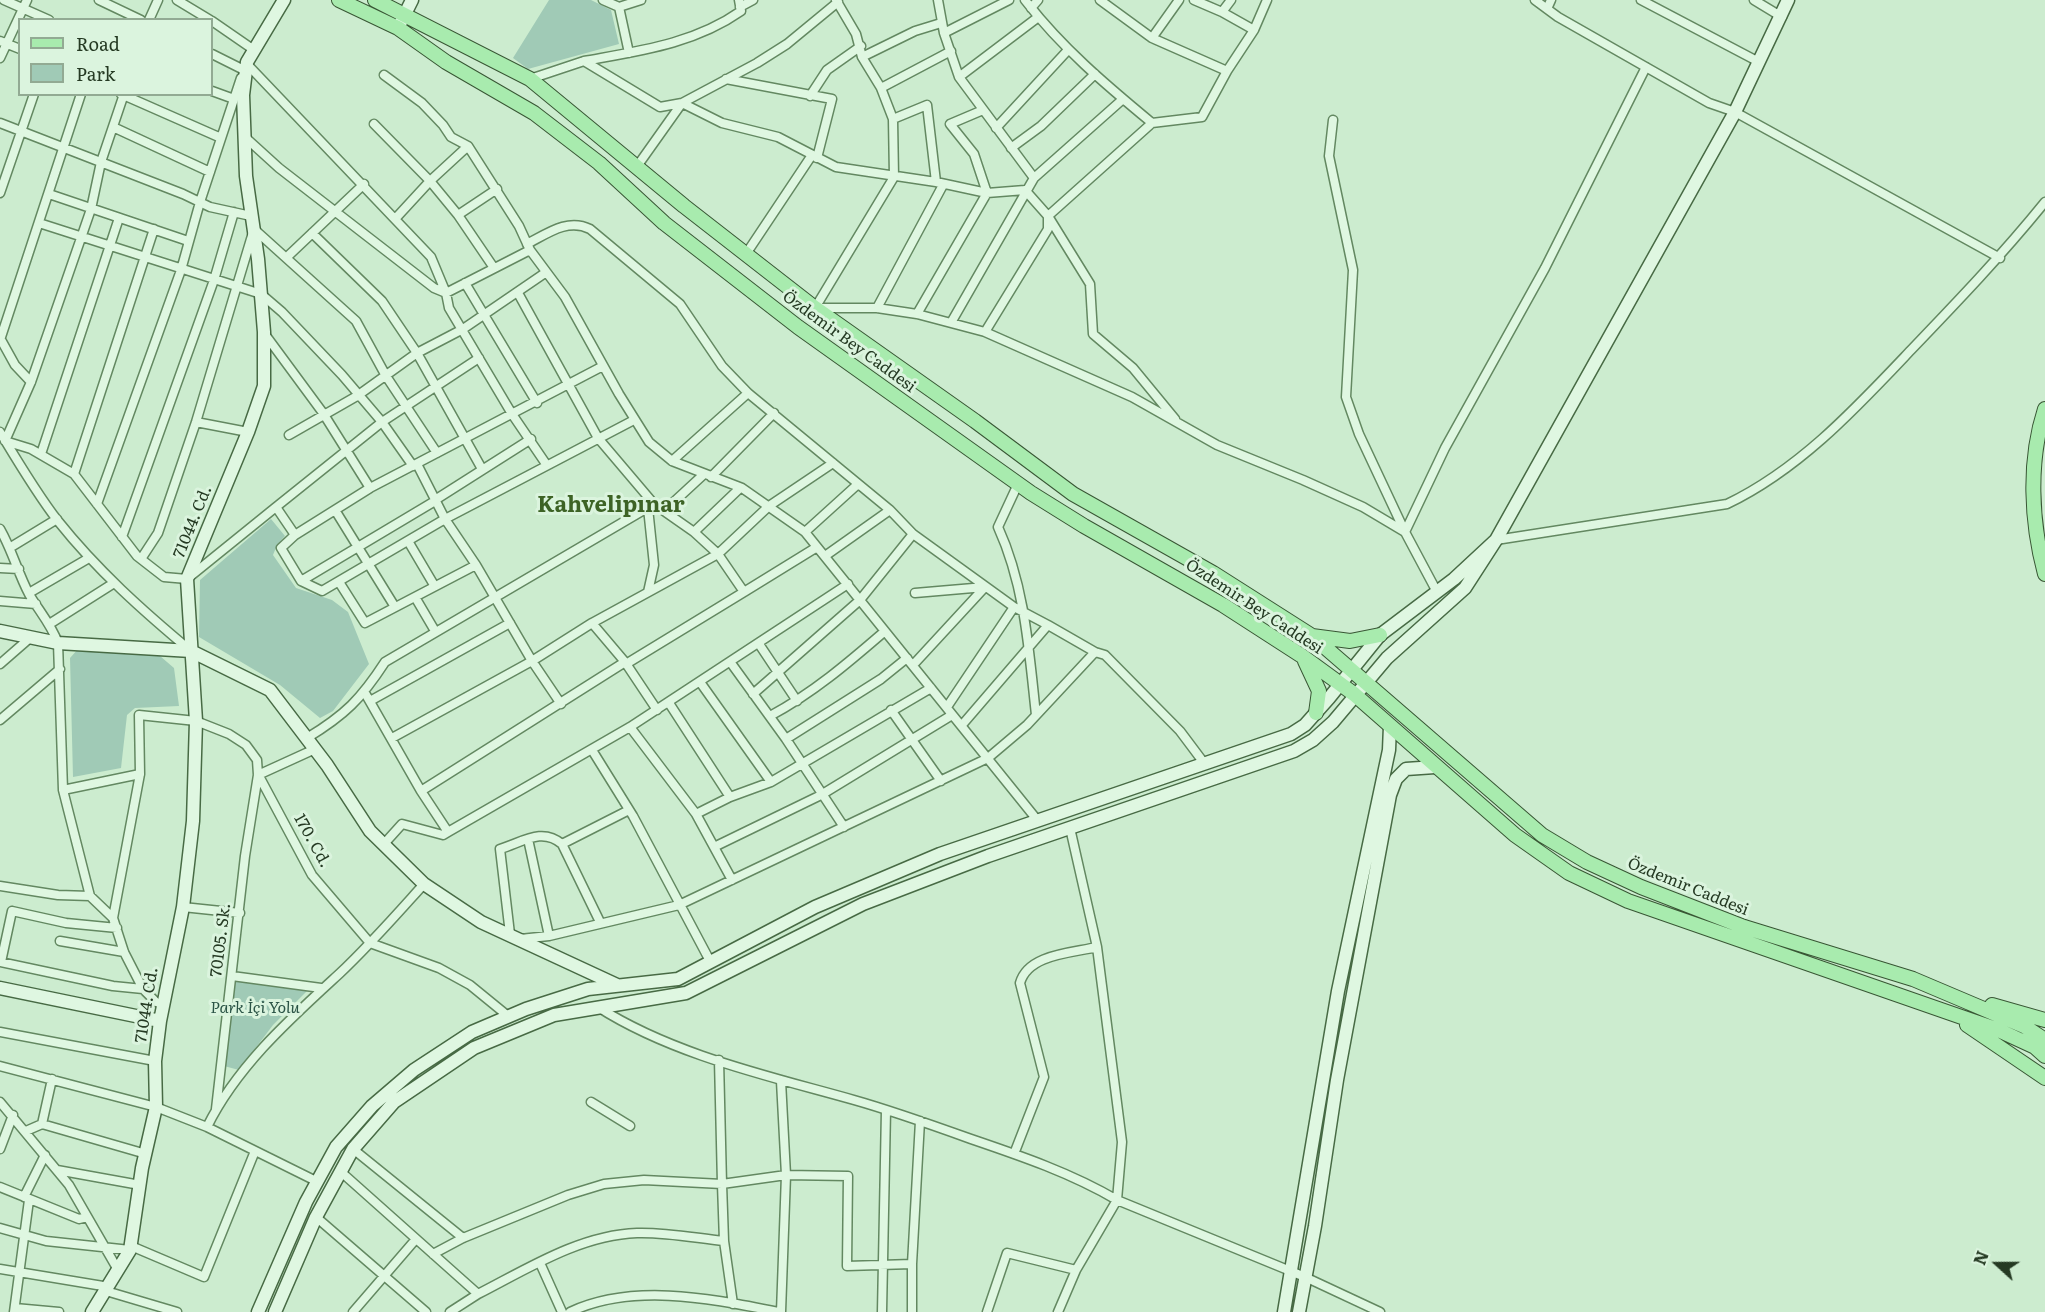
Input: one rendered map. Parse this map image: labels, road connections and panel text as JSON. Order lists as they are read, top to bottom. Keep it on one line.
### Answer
{"streets":{"main road":["Özdemir Bey Caddesi","71044. Cd.","Özdemir Caddesi"],"street":["170. Cd.","70105. Sk."]},"crossings":[["Özdemir Bey Caddesi","Özdemir Caddesi"],["71044. Cd.","170. Cd."],["170. Cd.","70105. Sk."]],"districts":["Kahvelipınar"],"parks":["Park İçi Yolu"],"legend":["Road","Park"],"north":"left"}
